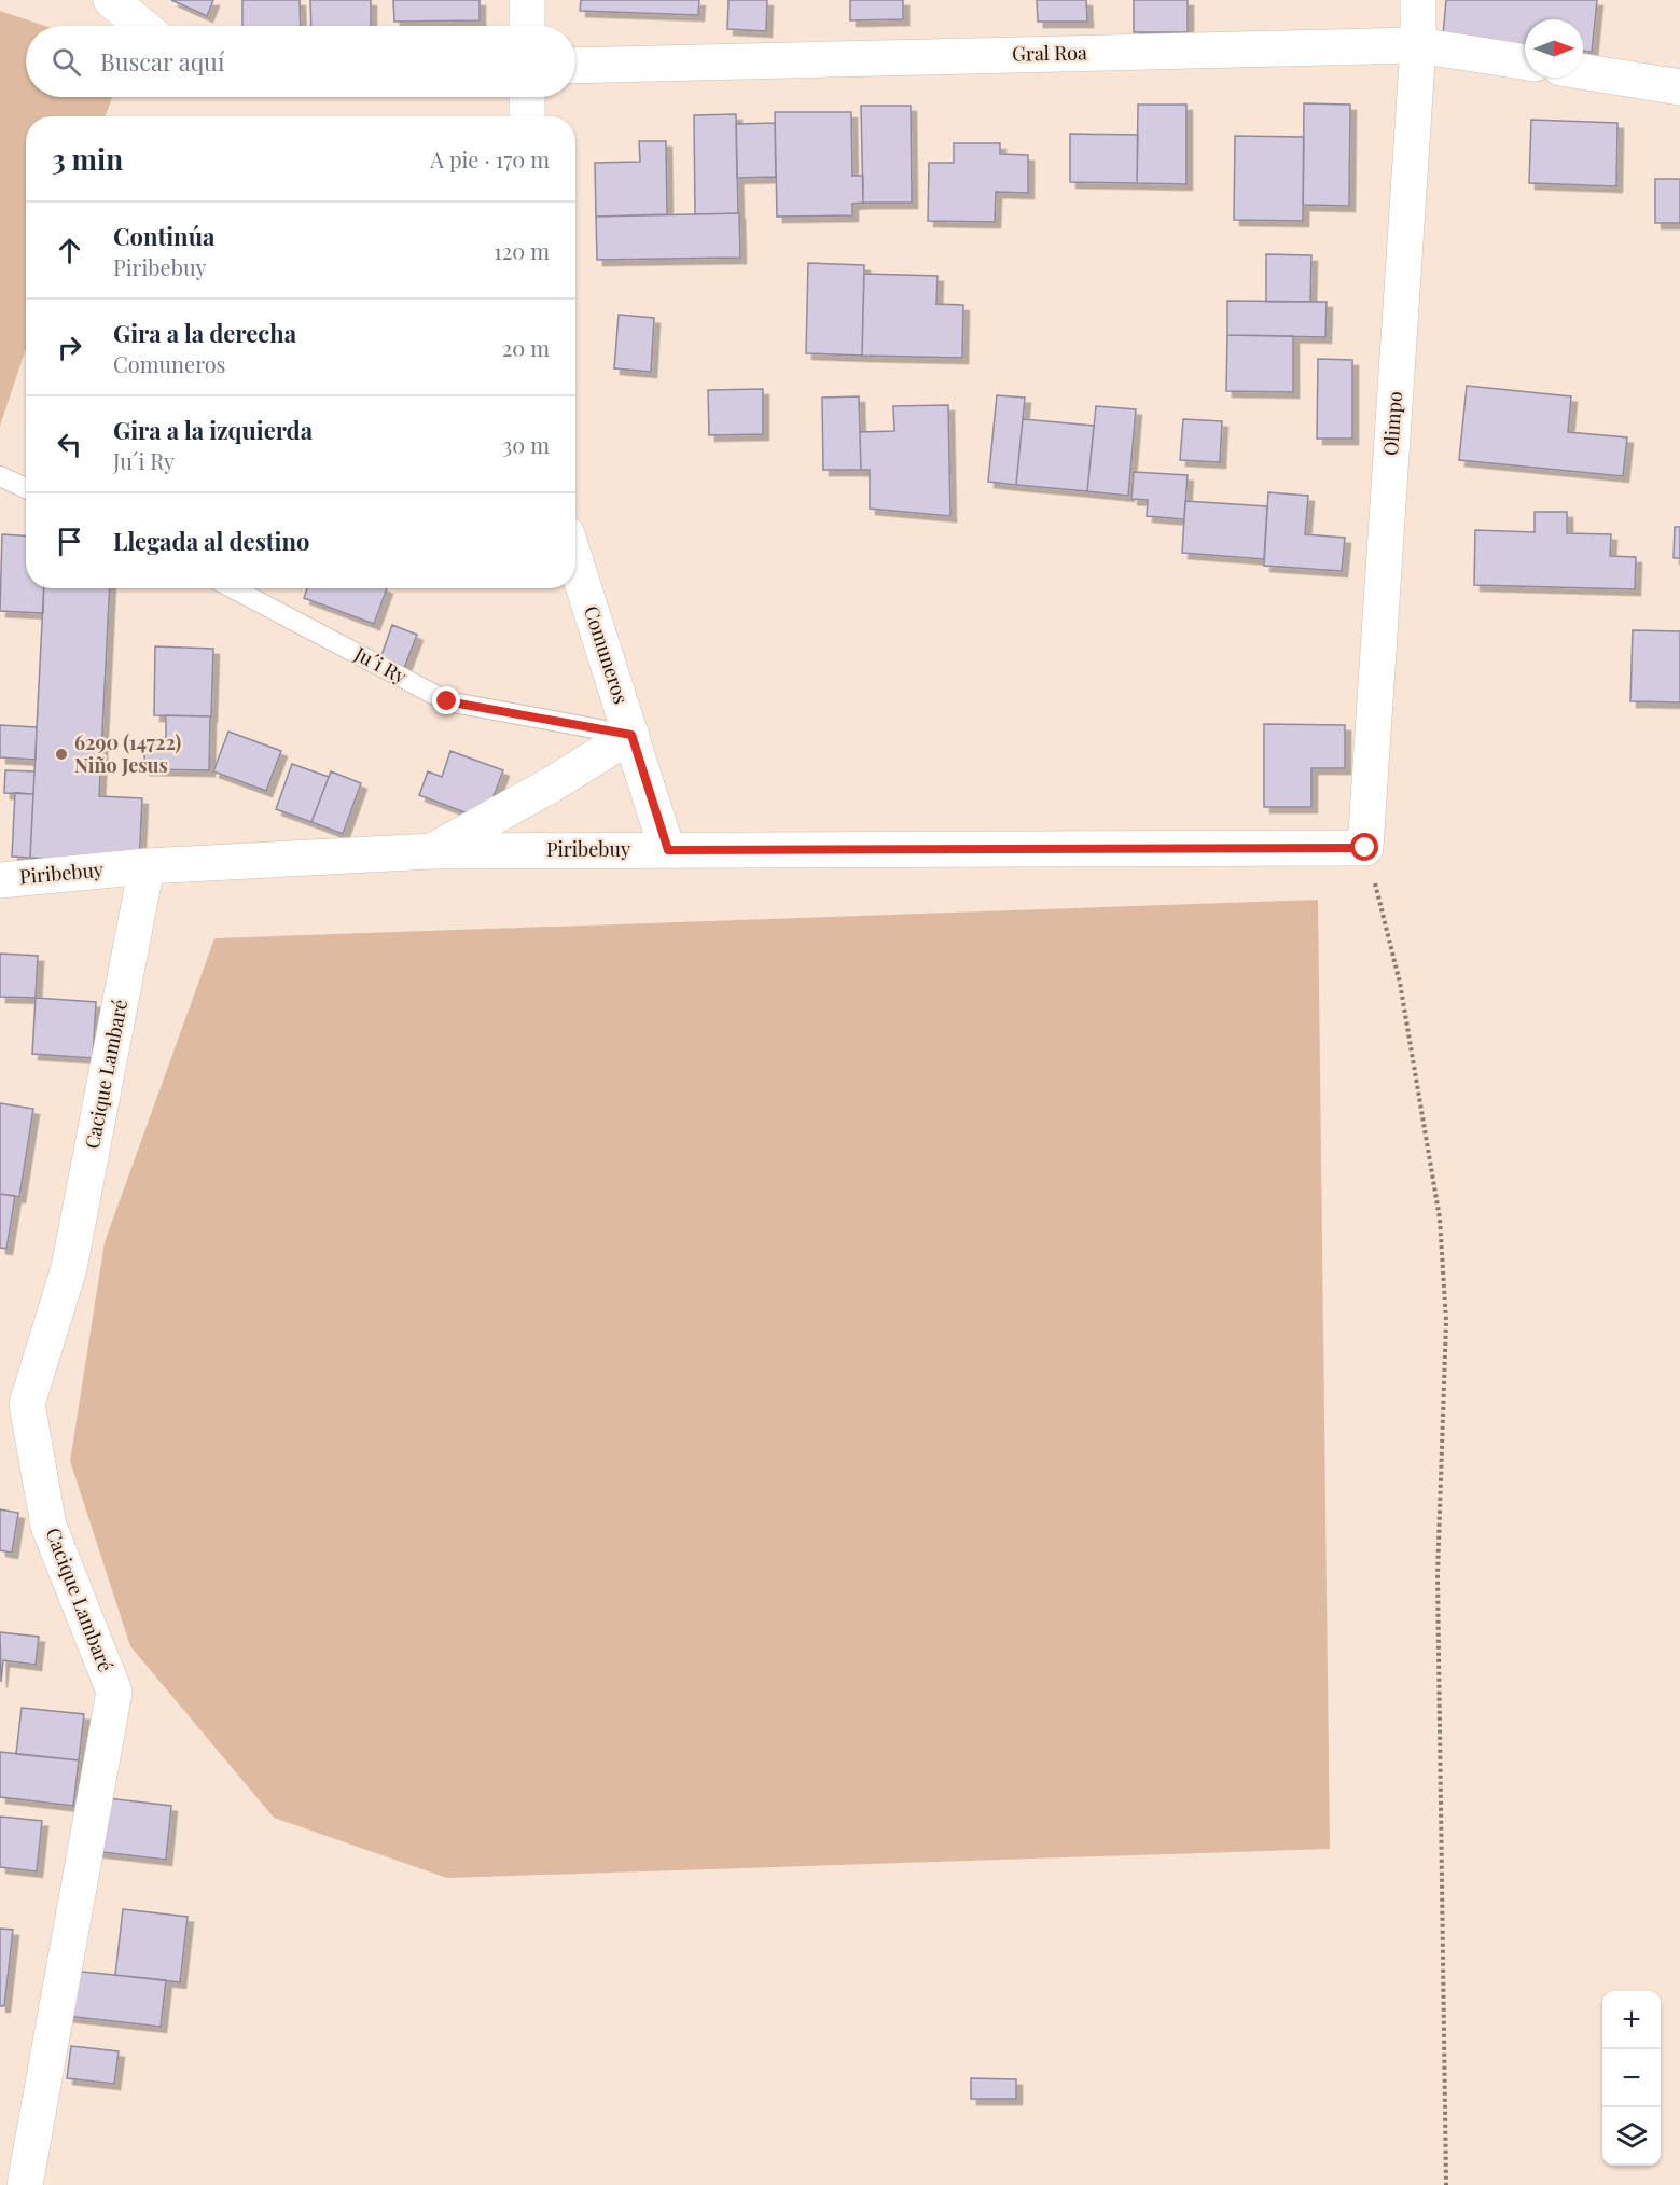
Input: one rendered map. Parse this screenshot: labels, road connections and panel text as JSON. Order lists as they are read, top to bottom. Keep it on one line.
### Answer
{"streets":{"street":["Gral Roa","Olimpo","Comuneros","Piribebuy","Cacique Lambaré"],"lane":["Ju´i Ry"]},"crossings":[["Gral Roa","Olimpo"],["Olimpo","Piribebuy"],["Comuneros","Ju´i Ry"],["Comuneros","Piribebuy"],["Ju´i Ry","Piribebuy"],["Piribebuy","Cacique Lambaré"]],"places":["6290 (14722) Niño Jesus"],"north":"right","page":{"search":"Buscar aquí","heading":["3 min","A pie · 170 m"],"list":[["Continúa","Piribebuy","120 m"],["Gira a la derecha","Comuneros","20 m"],["Gira a la izquierda","Ju´i Ry","30 m"],"Llegada al destino"],"map_buttons":["+","−"]}}
